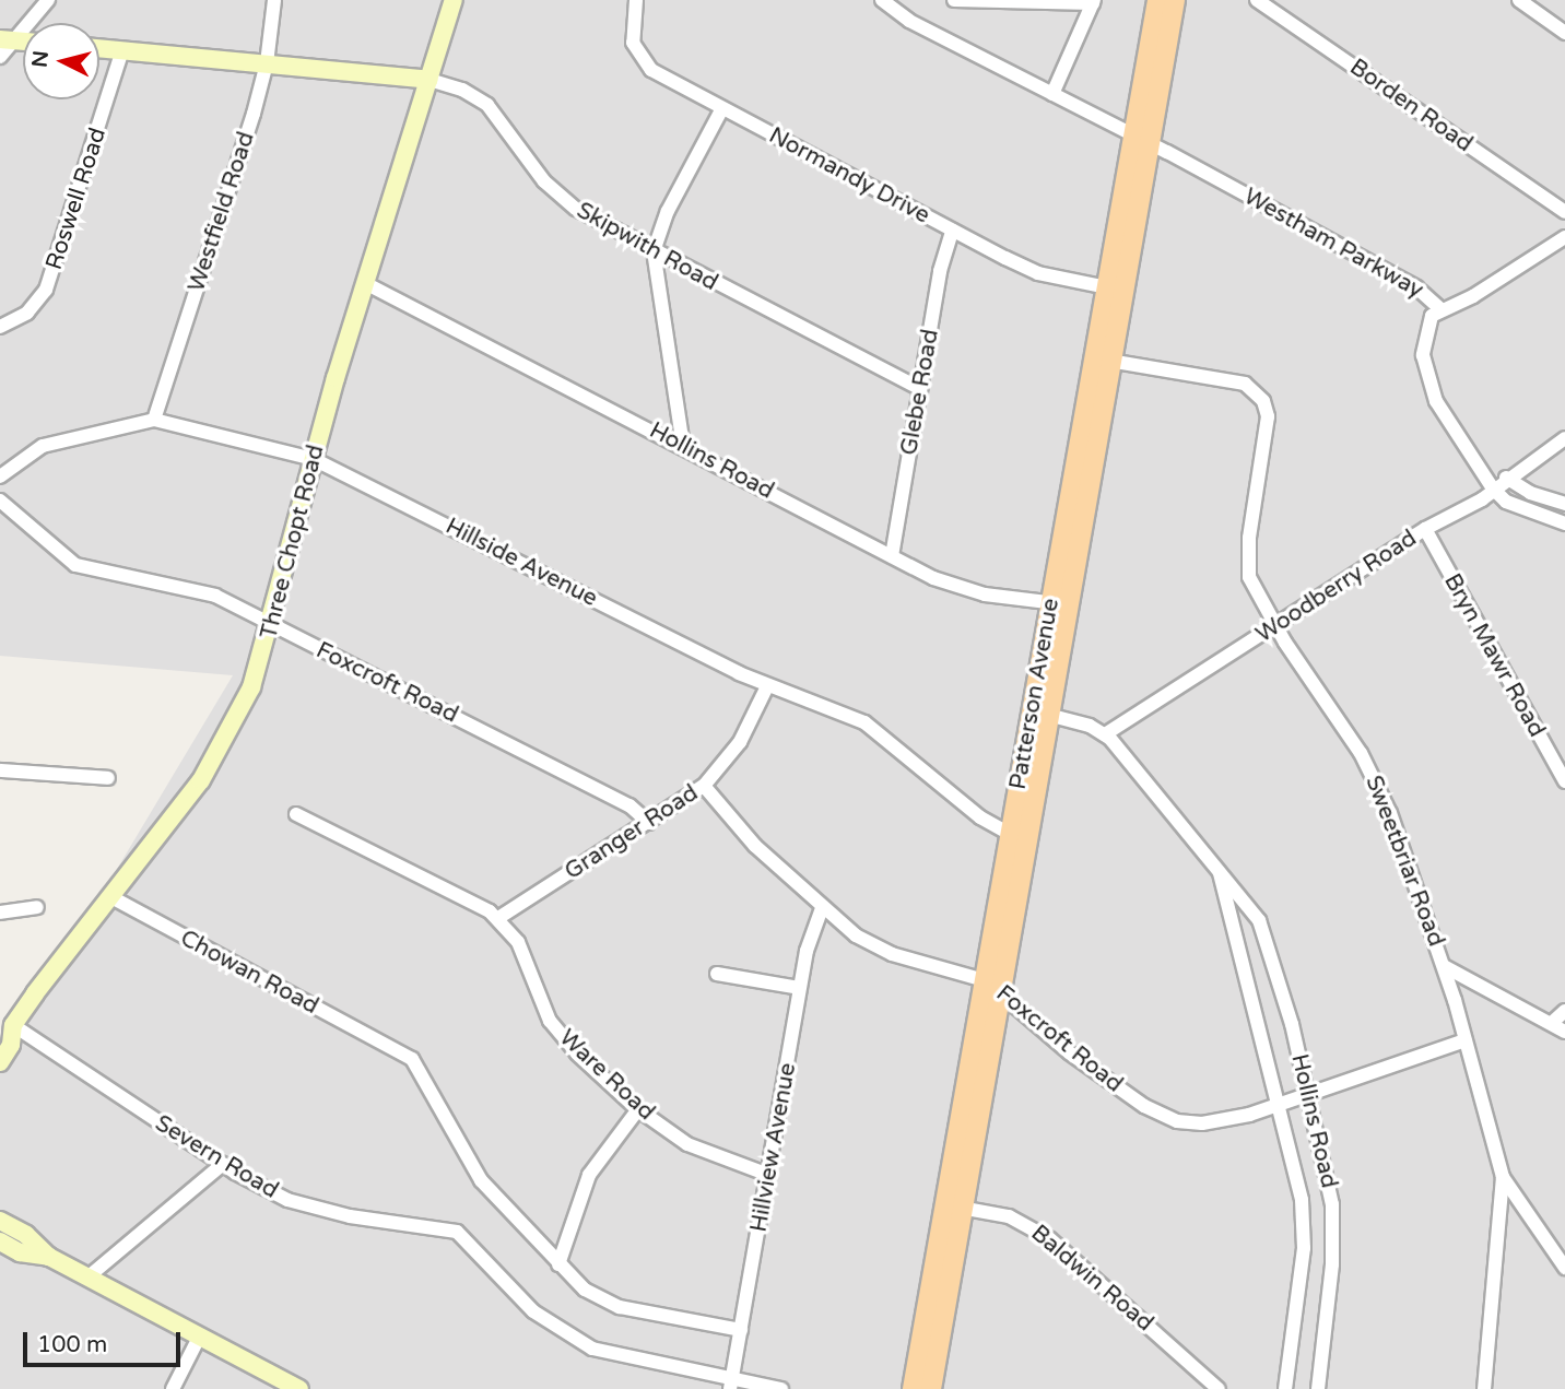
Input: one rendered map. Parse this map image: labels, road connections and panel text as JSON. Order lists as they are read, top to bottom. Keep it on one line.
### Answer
{"streets":{"main road":["Skipwith Road","Three Chopt Road","Patterson Avenue"],"street":["Borden Road","Normandy Drive","Roswell Road","Westfield Road","Westham Parkway","Glebe Road","Hollins Road","Hillside Avenue","Woodberry Road","Bryn Mawr Road","Foxcroft Road","Granger Road","Sweetbriar Road","Chowan Road","Ware Road","Hillview Avenue","Severn Road","Baldwin Road"]},"crossings":[["Normandy Drive","Glebe Road"],["Normandy Drive","Patterson Avenue"],["Roswell Road","Skipwith Road"],["Westfield Road","Skipwith Road"],["Westfield Road","Hillside Avenue"],["Westham Parkway","Woodberry Road"],["Westham Parkway","Patterson Avenue"],["Skipwith Road","Glebe Road"],["Skipwith Road","Three Chopt Road"],["Glebe Road","Hollins Road"],["Hollins Road","Three Chopt Road"],["Hollins Road","Woodberry Road"],["Hollins Road","Foxcroft Road"],["Hollins Road","Patterson Avenue"],["Three Chopt Road","Hillside Avenue"],["Three Chopt Road","Foxcroft Road"],["Three Chopt Road","Chowan Road"],["Three Chopt Road","Severn Road"],["Hillside Avenue","Patterson Avenue"],["Hillside Avenue","Granger Road"],["Woodberry Road","Bryn Mawr Road"],["Woodberry Road","Sweetbriar Road"],["Foxcroft Road","Patterson Avenue"],["Foxcroft Road","Granger Road"],["Foxcroft Road","Sweetbriar Road"],["Foxcroft Road","Hillview Avenue"],["Patterson Avenue","Sweetbriar Road"],["Patterson Avenue","Baldwin Road"],["Granger Road","Ware Road"],["Chowan Road","Hillview Avenue"],["Ware Road","Hillview Avenue"],["Hillview Avenue","Severn Road"]],"scale_bar":"100 m","north":"left"}
